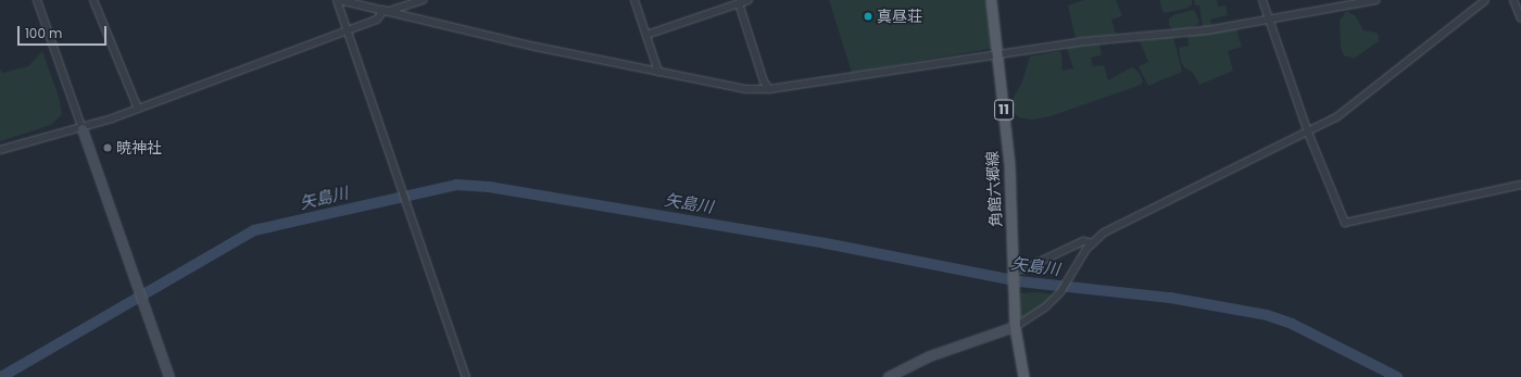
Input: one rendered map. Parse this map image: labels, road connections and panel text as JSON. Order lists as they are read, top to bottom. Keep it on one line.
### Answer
{"streets":{"main road":["11","角館六郷線"]},"water":["矢島川"],"places":["真昼荘","暁神社"],"scale_bar":"100 m"}
